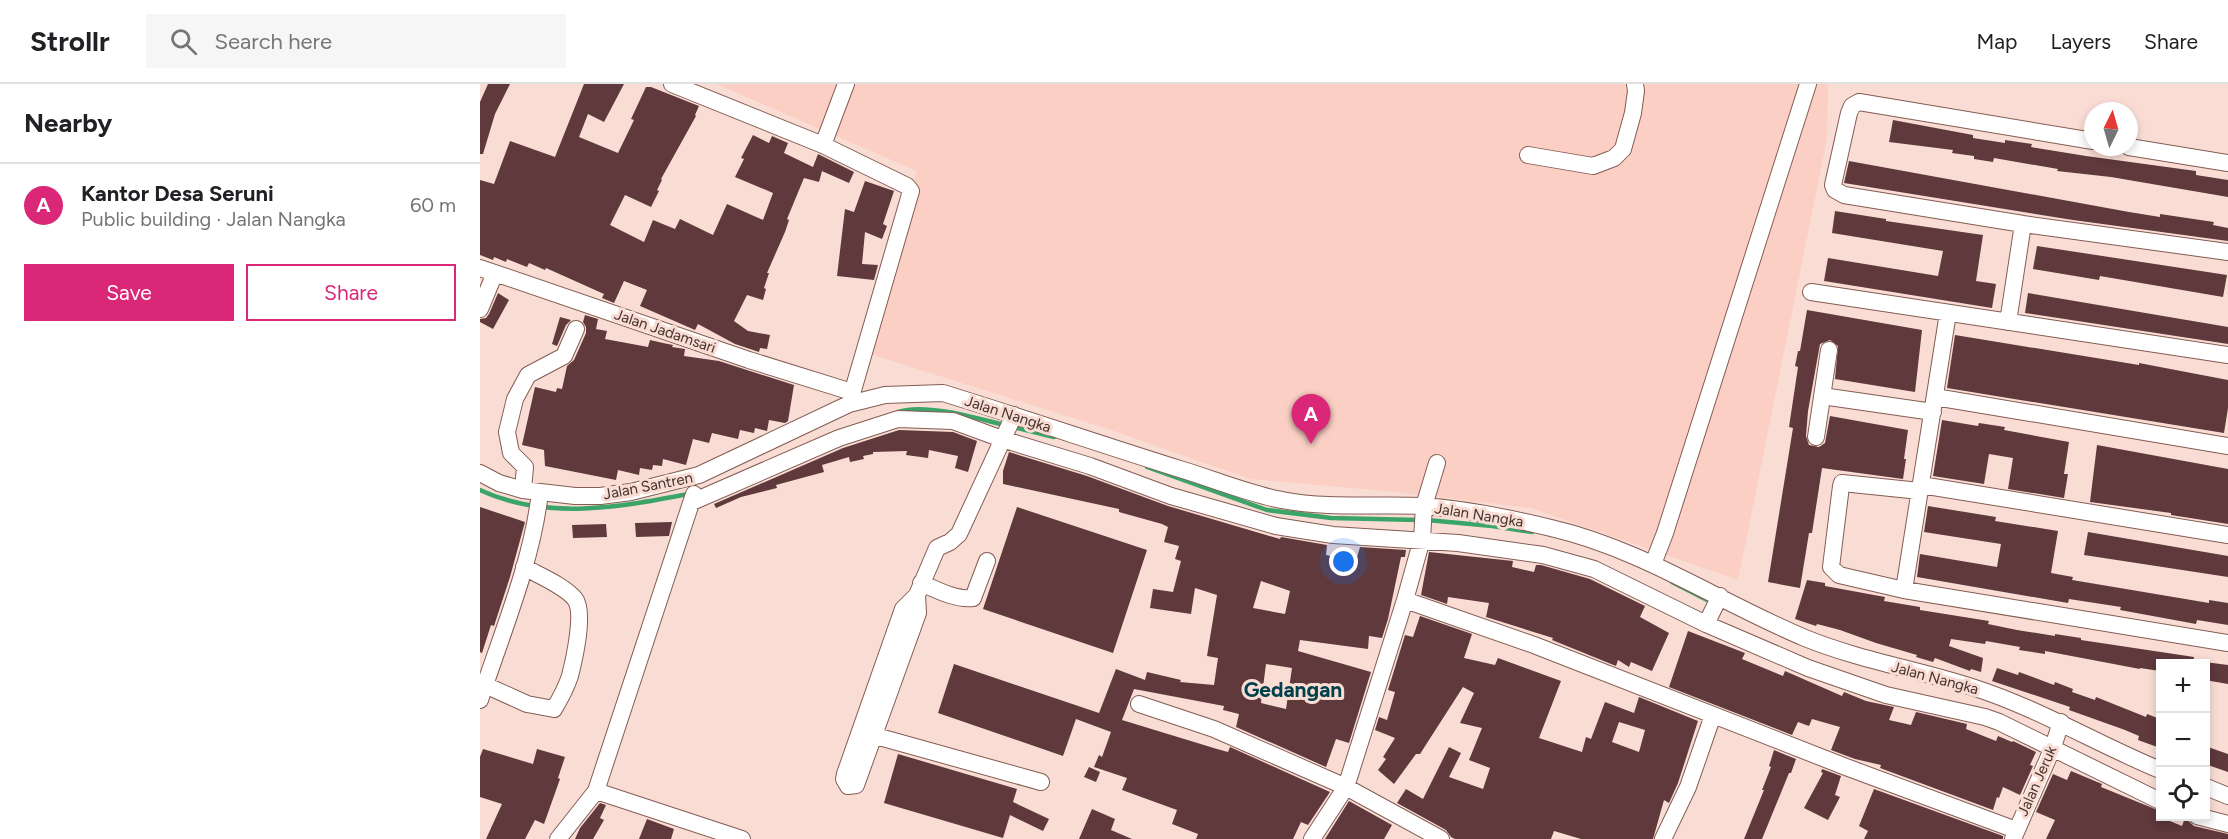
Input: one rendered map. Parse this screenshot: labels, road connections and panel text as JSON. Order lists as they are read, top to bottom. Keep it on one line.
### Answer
{"streets":{"street":["Jalan Jadamsari","Jalan Nangka","Jalan Santren","Jalan Jeruk"]},"crossings":[["Jalan Jadamsari","Jalan Nangka"],["Jalan Nangka","Jalan Santren"],["Jalan Nangka","Jalan Jeruk"]],"districts":["Gedangan"],"north":"top","page":{"header":"Strollr","search":"Search here","nav":["Map","Layers","Share"],"heading":"Nearby","list":[{"mark":"A","name":"Kantor Desa Seruni","note":"Public building · Jalan Nangka","value":"60 m"}],"buttons":["Save","Share"],"pins":"A","map_buttons":["+","−"]}}
